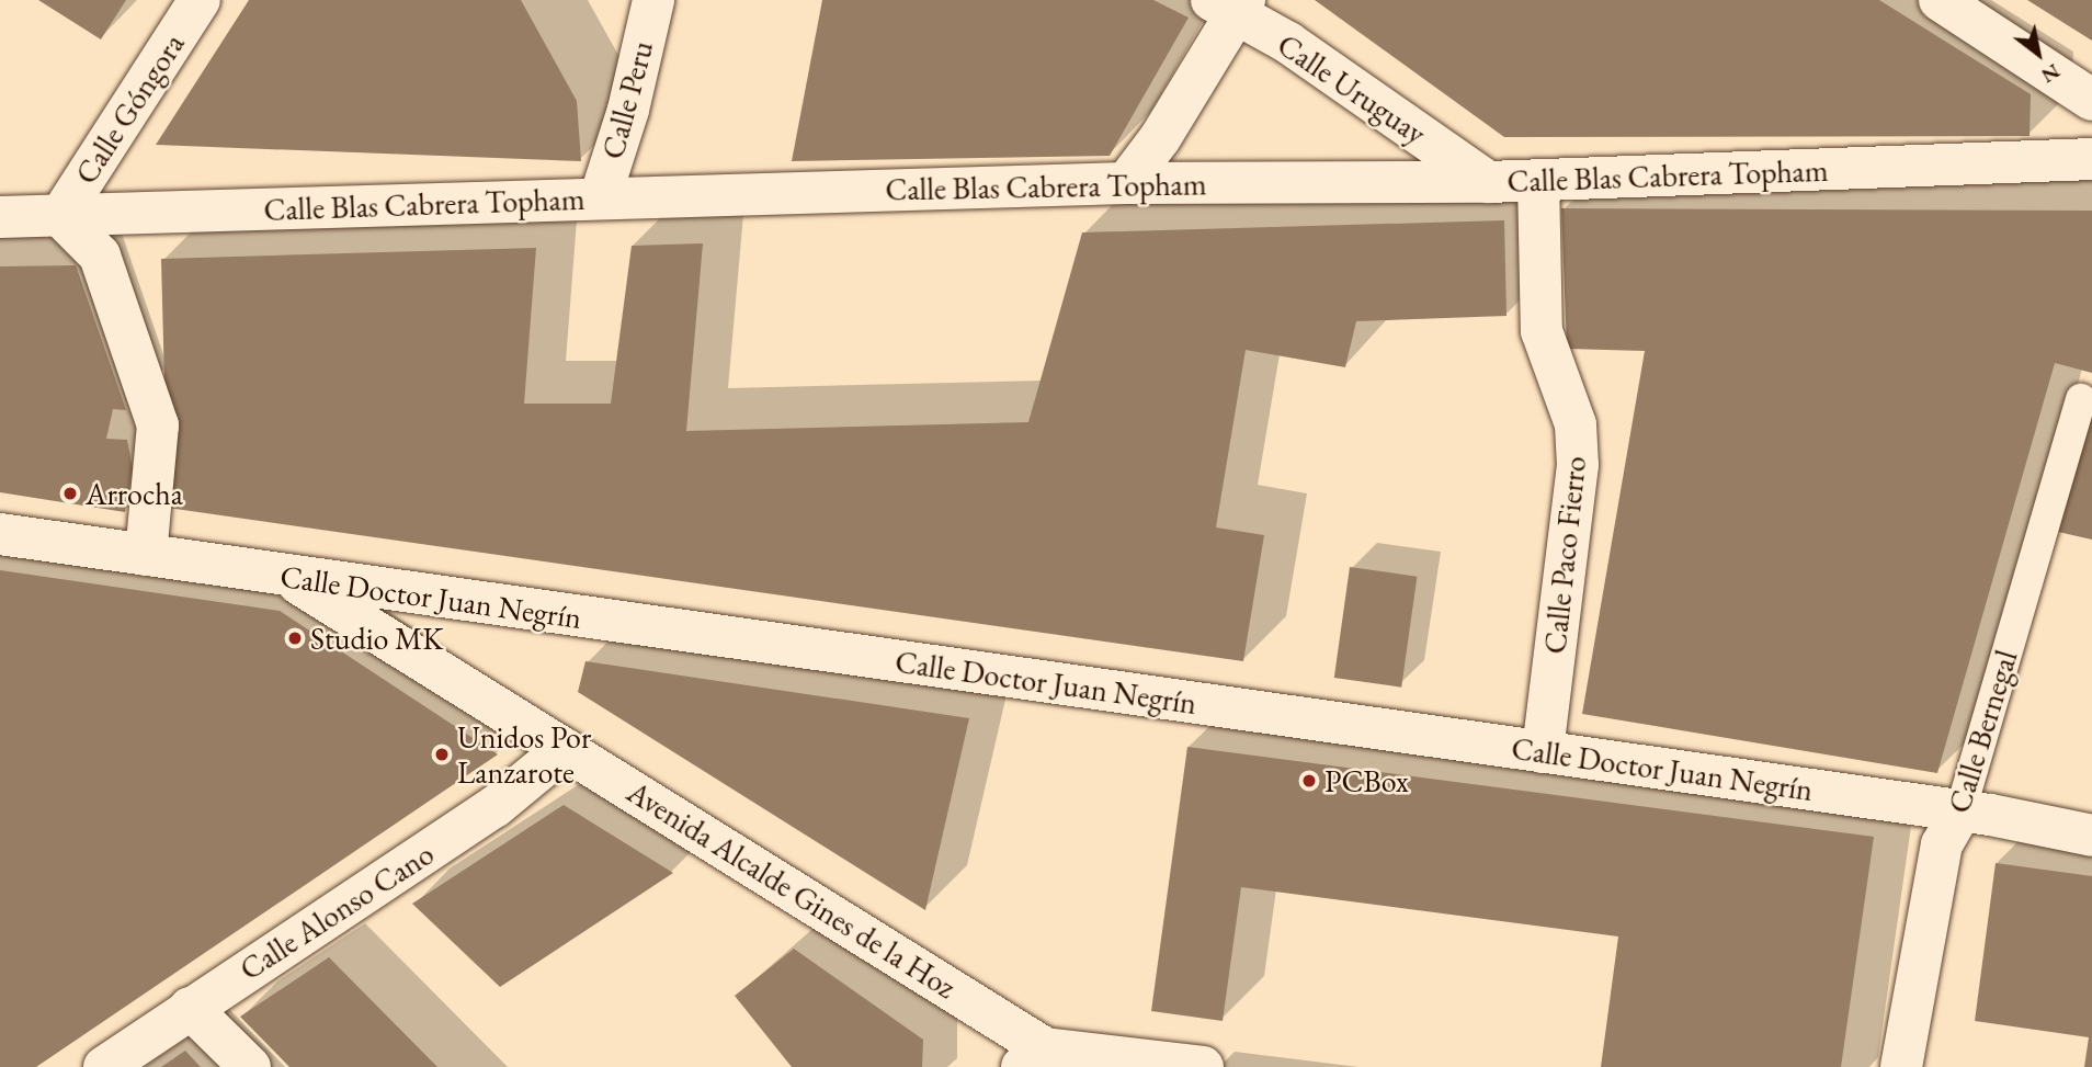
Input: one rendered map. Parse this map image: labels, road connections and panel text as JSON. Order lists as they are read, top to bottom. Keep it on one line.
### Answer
{"streets":{"main road":["Calle Uruguay","Calle Peru","Calle Góngora","Calle Blas Cabrera Topham","Calle Paco Fierro","Calle Doctor Juan Negrín","Calle Bernegal","Avenida Alcalde Gines de la Hoz","Calle Alonso Cano"]},"crossings":[["Calle Uruguay","Calle Blas Cabrera Topham"],["Calle Peru","Calle Blas Cabrera Topham"],["Calle Góngora","Calle Blas Cabrera Topham"],["Calle Blas Cabrera Topham","Calle Paco Fierro"],["Calle Paco Fierro","Calle Doctor Juan Negrín"],["Calle Doctor Juan Negrín","Calle Bernegal"],["Calle Doctor Juan Negrín","Avenida Alcalde Gines de la Hoz"],["Avenida Alcalde Gines de la Hoz","Calle Alonso Cano"]],"places":["Arrocha","Studio MK","Unidos Por Lanzarote","PCBox"],"north":"bottom right"}
